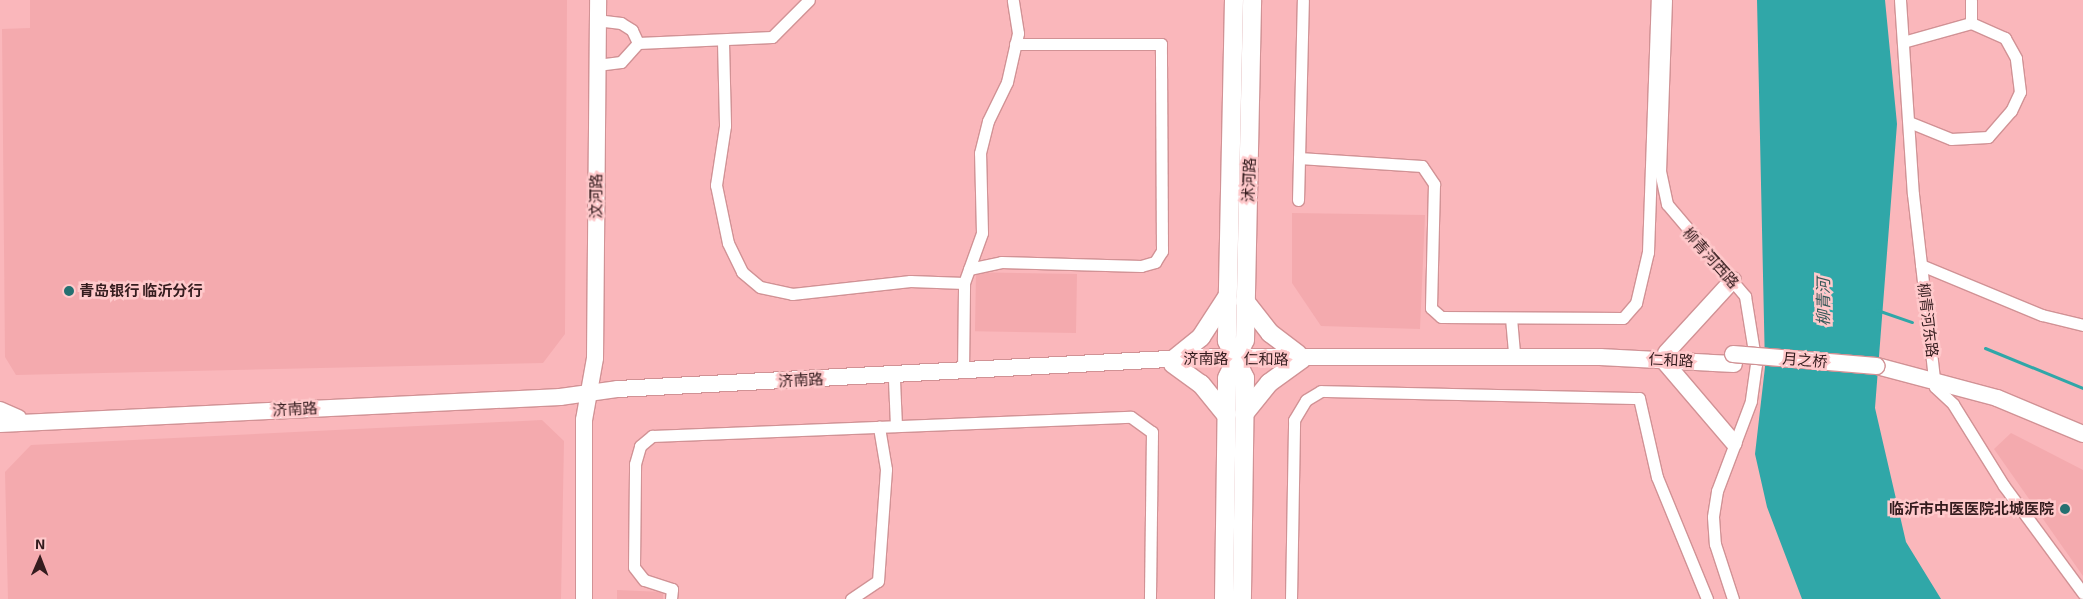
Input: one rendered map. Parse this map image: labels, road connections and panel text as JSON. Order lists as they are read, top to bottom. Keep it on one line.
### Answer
{"streets":{"main road":["沭河路"],"street":["汶河路","柳青河西路","柳青河东路","济南路","仁和路","月之桥"]},"crossings":[["沭河路","济南路"],["沭河路","仁和路"],["汶河路","济南路"],["柳青河东路","月之桥"],["济南路","仁和路"],["仁和路","月之桥"]],"water":["柳青河"],"places":["青岛银行 临沂分行","临沂市中医医院北城医院"],"north":"top"}
